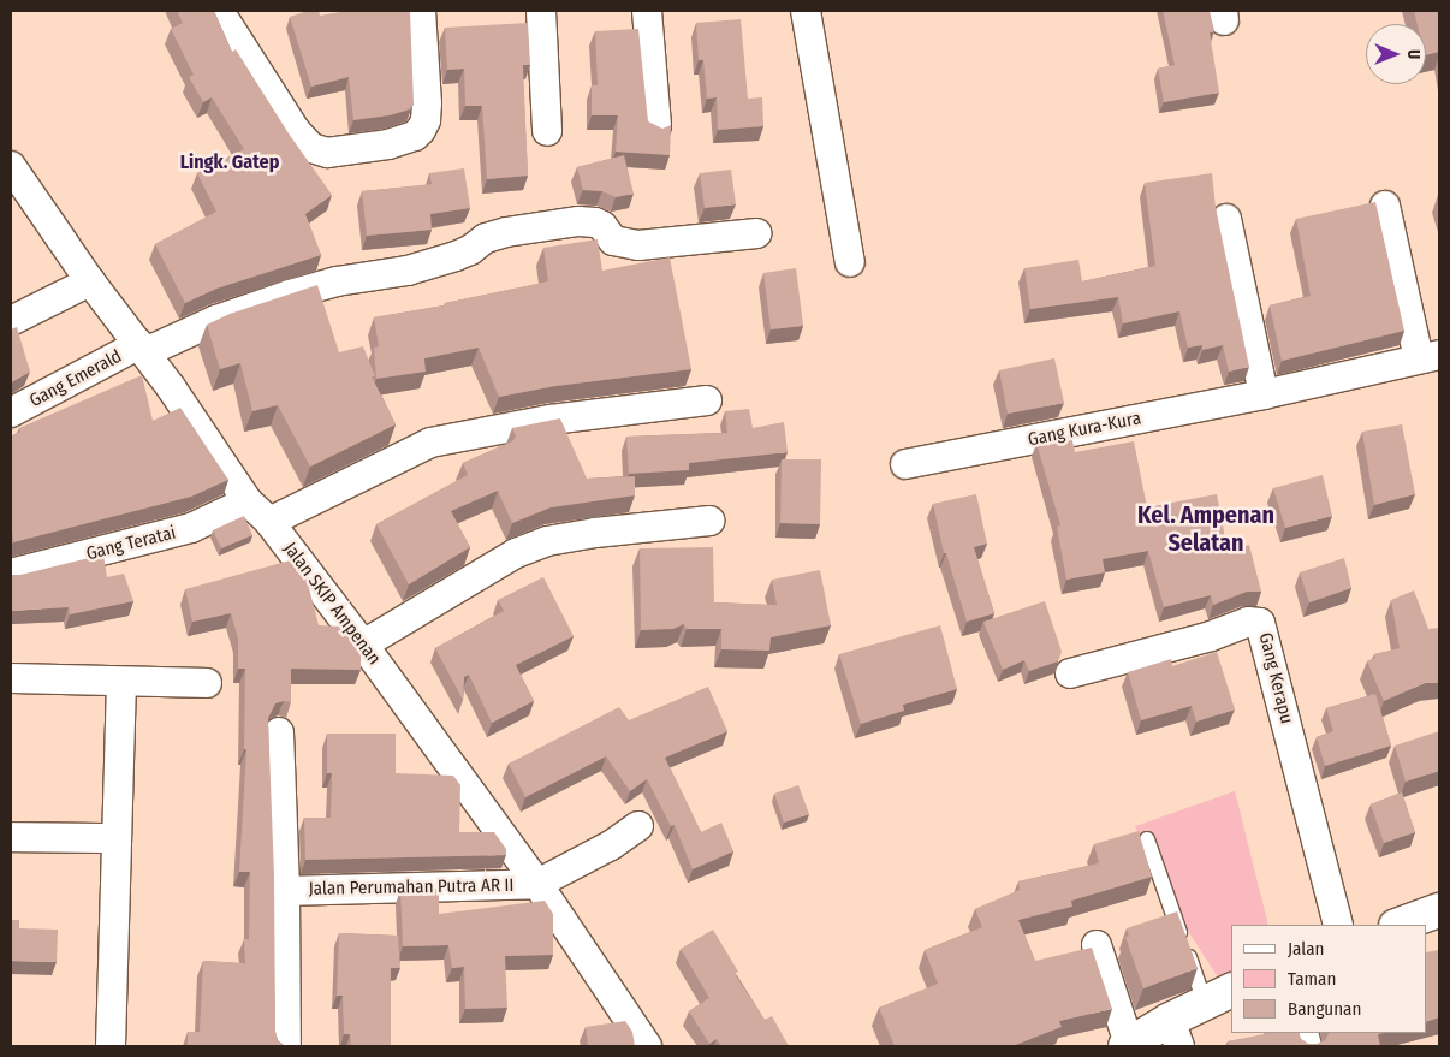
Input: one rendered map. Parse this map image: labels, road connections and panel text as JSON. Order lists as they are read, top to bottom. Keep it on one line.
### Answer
{"streets":{"street":["Gang Emerald","Gang Kura-Kura","Gang Teratai","Jalan SKIP Ampenan","Gang Kerapu","Jalan Perumahan Putra AR II"]},"crossings":[["Gang Emerald","Jalan SKIP Ampenan"],["Gang Teratai","Jalan SKIP Ampenan"],["Jalan SKIP Ampenan","Jalan Perumahan Putra AR II"]],"districts":["Lingk. Gatep","Kel. Ampenan Selatan"],"legend":["Jalan","Taman","Bangunan"],"north":"right"}
